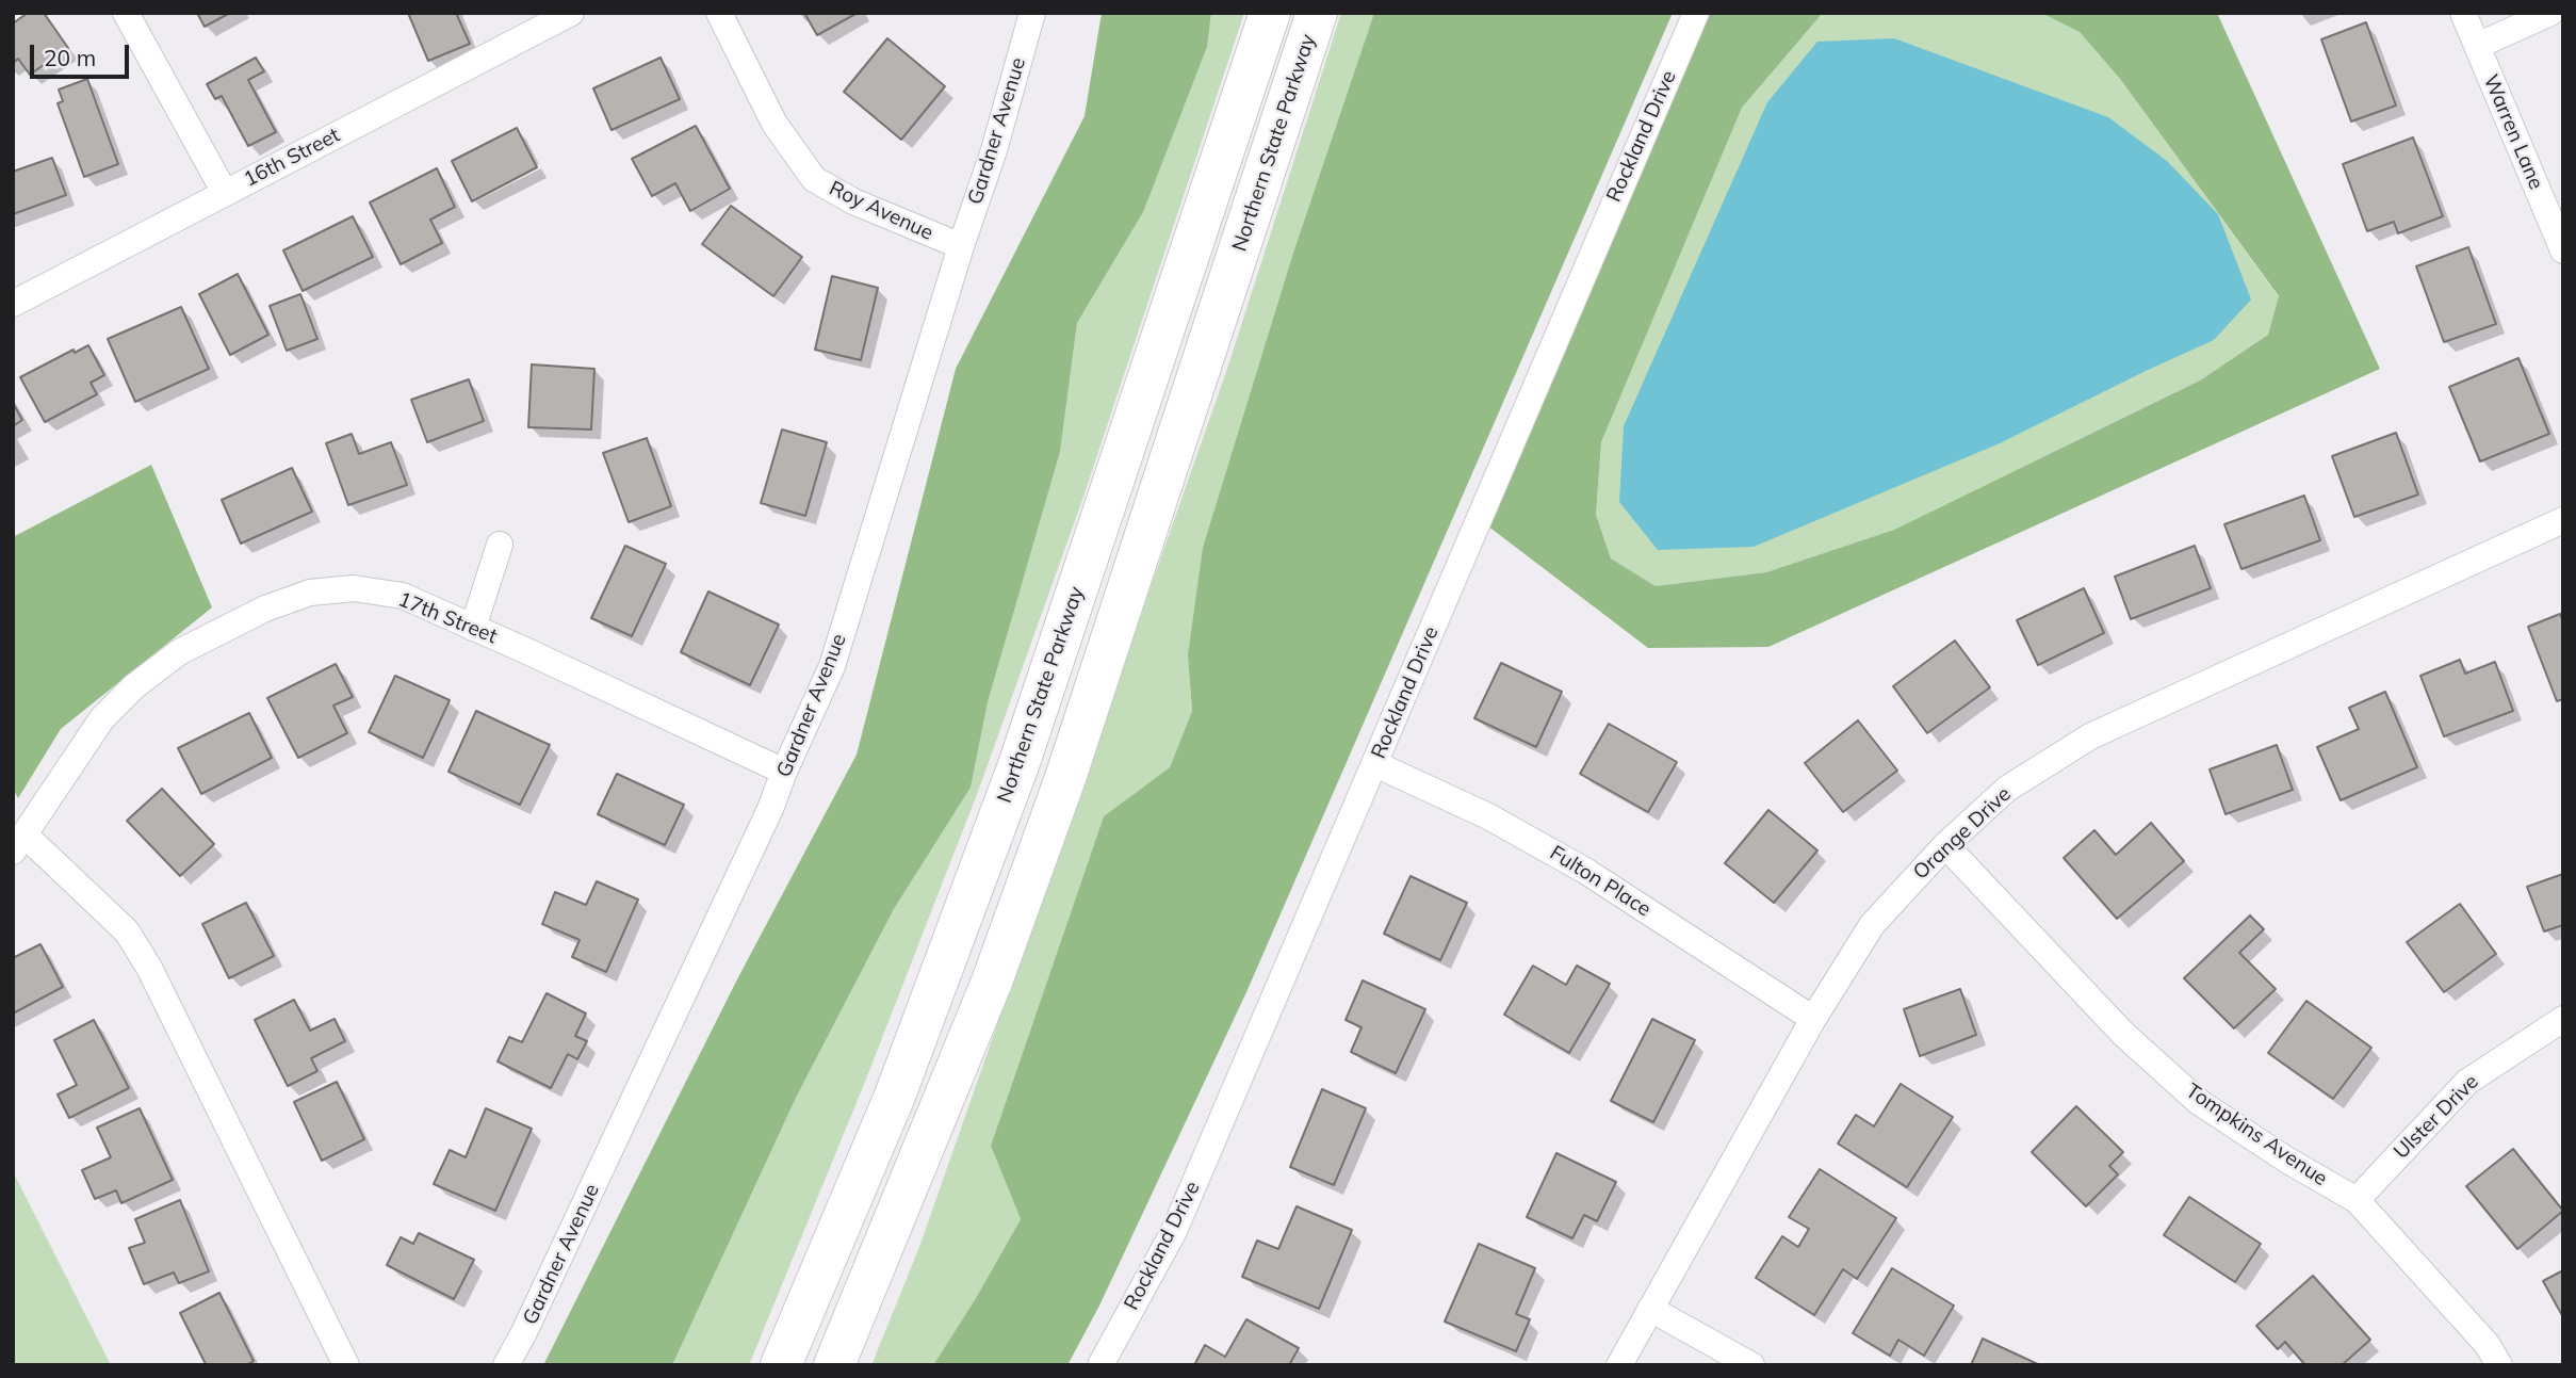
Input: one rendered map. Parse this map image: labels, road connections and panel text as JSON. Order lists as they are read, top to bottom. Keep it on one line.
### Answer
{"streets":{"highway":["Northern State Parkway"],"street":["Gardner Avenue","Warren Lane","Rockland Drive","16th Street","Roy Avenue","17th Street","Orange Drive","Fulton Place","Ulster Drive","Tompkins Avenue"]},"crossings":[["Gardner Avenue","Roy Avenue"],["Gardner Avenue","17th Street"],["Rockland Drive","Fulton Place"],["Orange Drive","Fulton Place"],["Orange Drive","Tompkins Avenue"],["Ulster Drive","Tompkins Avenue"]],"scale_bar":"20 m"}
